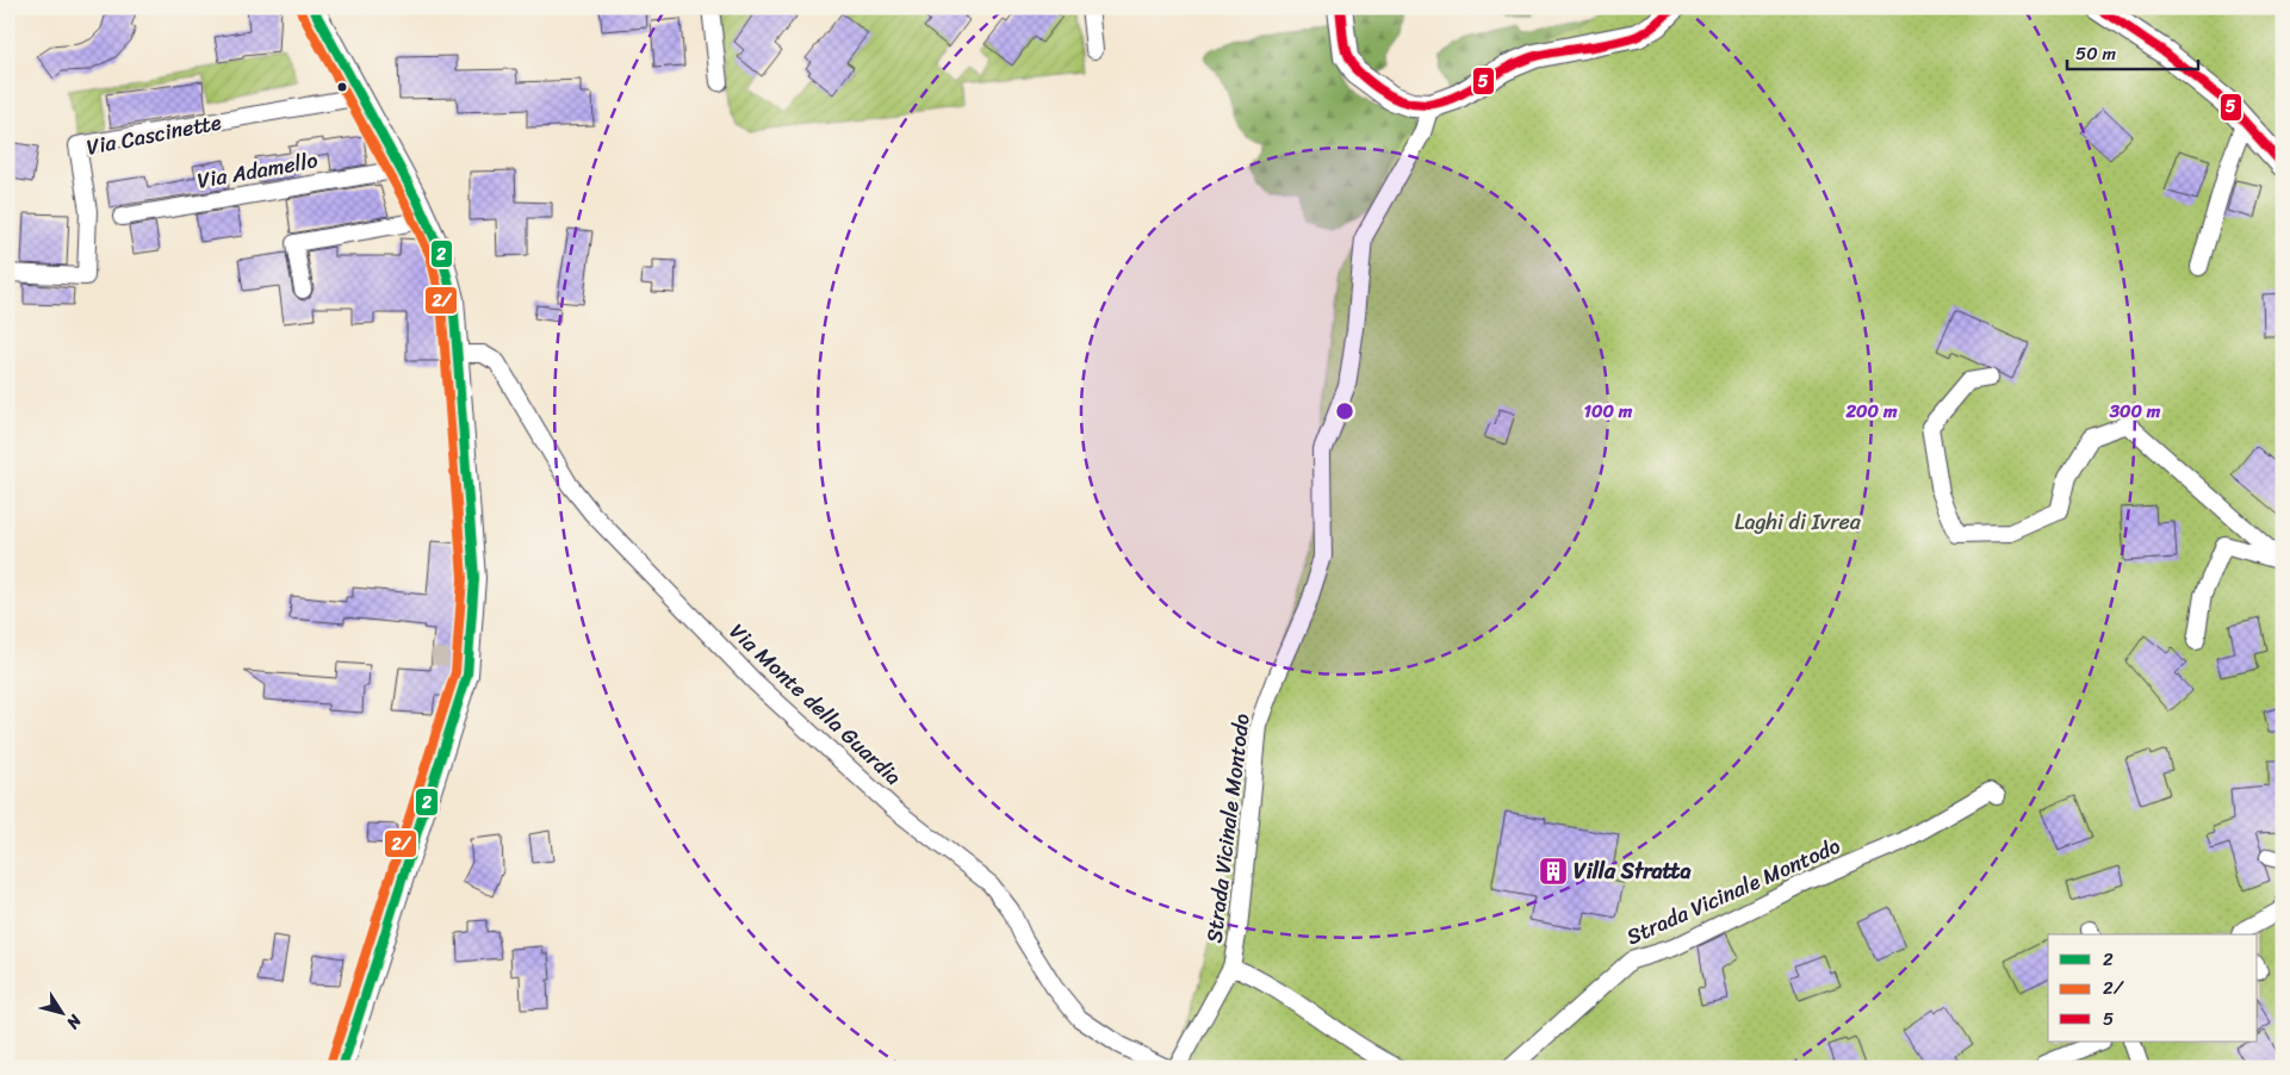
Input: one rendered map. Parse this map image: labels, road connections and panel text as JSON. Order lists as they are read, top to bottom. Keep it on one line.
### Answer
{"streets":{"street":["Via Cascinette","Via Adamello","Via Monte della Guardia","Strada Vicinale Montodo"]},"parks":["Laghi di Ivrea"],"places":{"building":["Villa Stratta"]},"lines":["transit line 2","transit line 5","transit line 2/"],"legend":["2","2/","5"],"scale_bar":"50 m","north":"bottom right","rings":["100 m","200 m","300 m"]}
